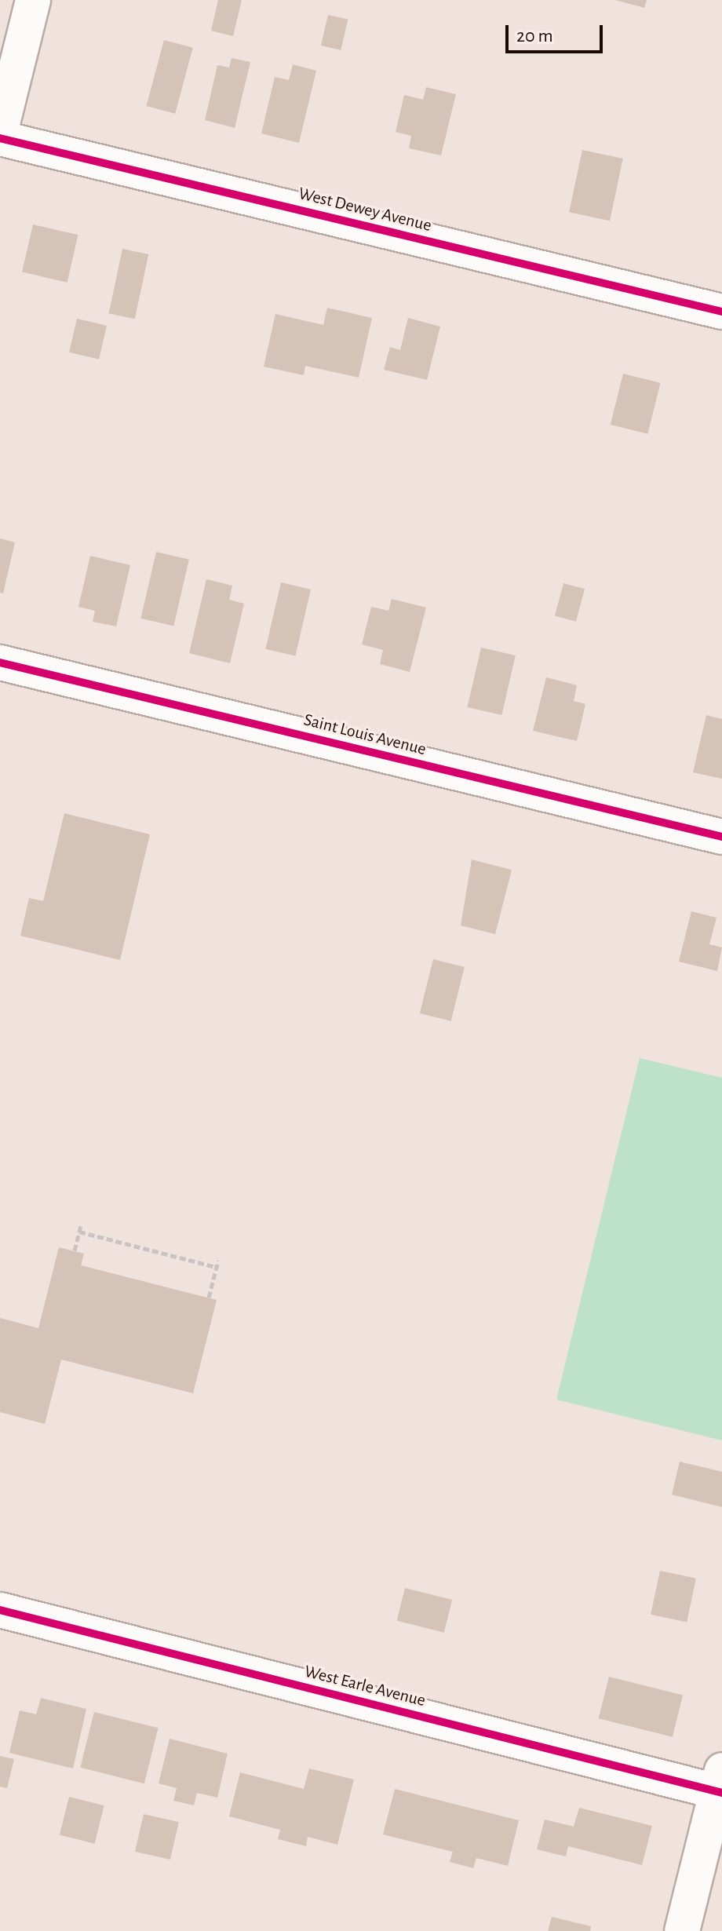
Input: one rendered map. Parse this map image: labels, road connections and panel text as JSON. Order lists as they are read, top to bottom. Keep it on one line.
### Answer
{"streets":{"street":["West Dewey Avenue","Saint Louis Avenue","West Earle Avenue"]},"scale_bar":"20 m"}
